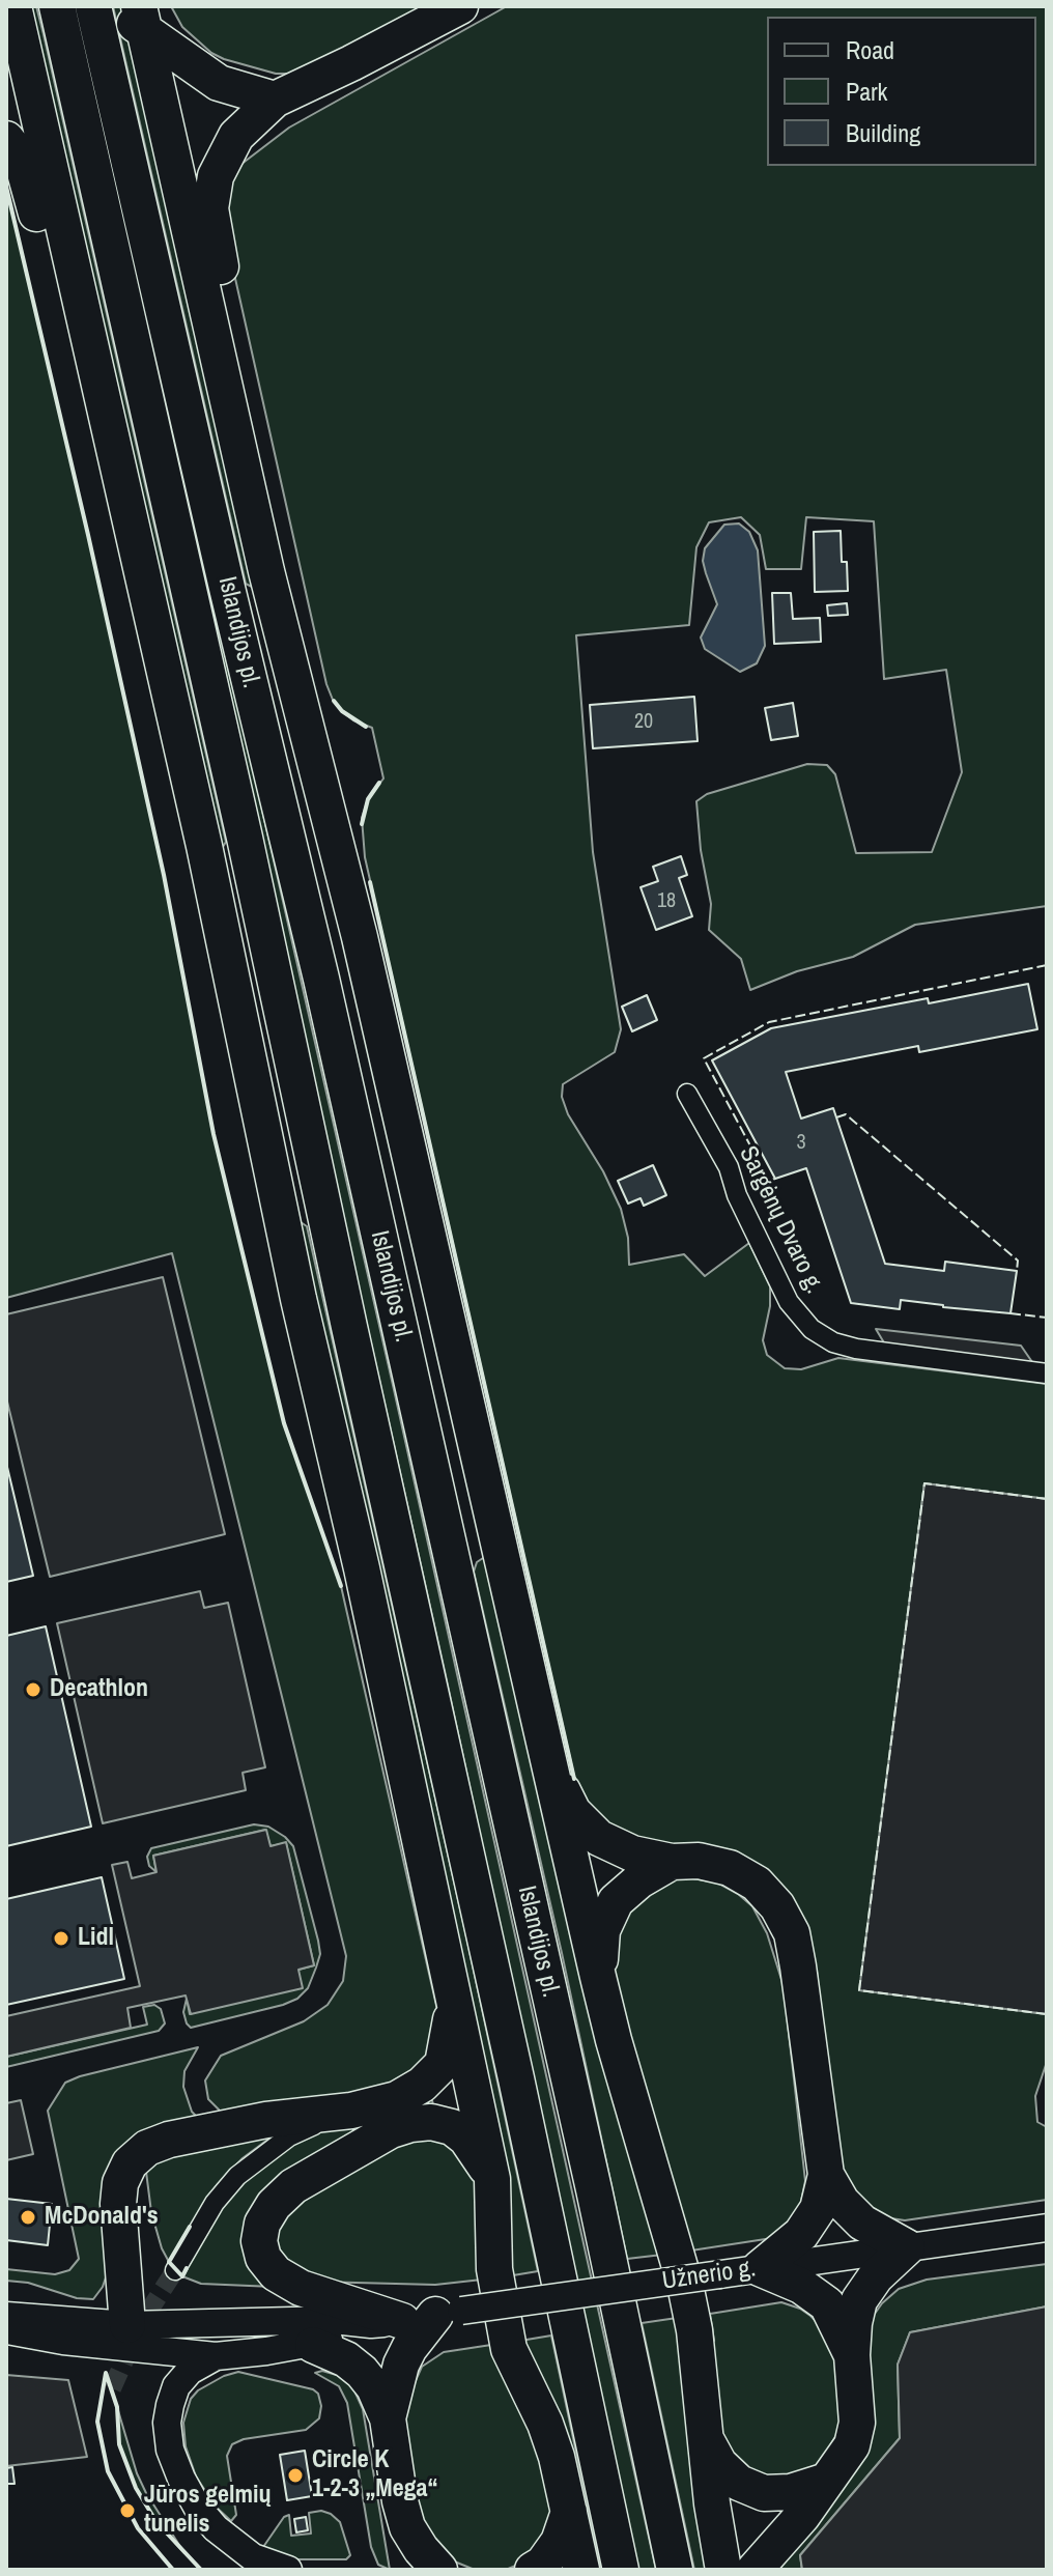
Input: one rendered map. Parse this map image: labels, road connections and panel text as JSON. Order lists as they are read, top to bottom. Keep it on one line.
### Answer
{"streets":{"highway":["Islandijos pl."],"main road":["Užnerio g."],"street":["Sargėnų Dvaro g."]},"places":["Decathlon","Lidl","McDonald's","Circle K 1-2-3 „Mega“","Jūros gelmių tunelis"],"house_numbers":["20","18","3"],"legend":["Road","Park","Building"]}
